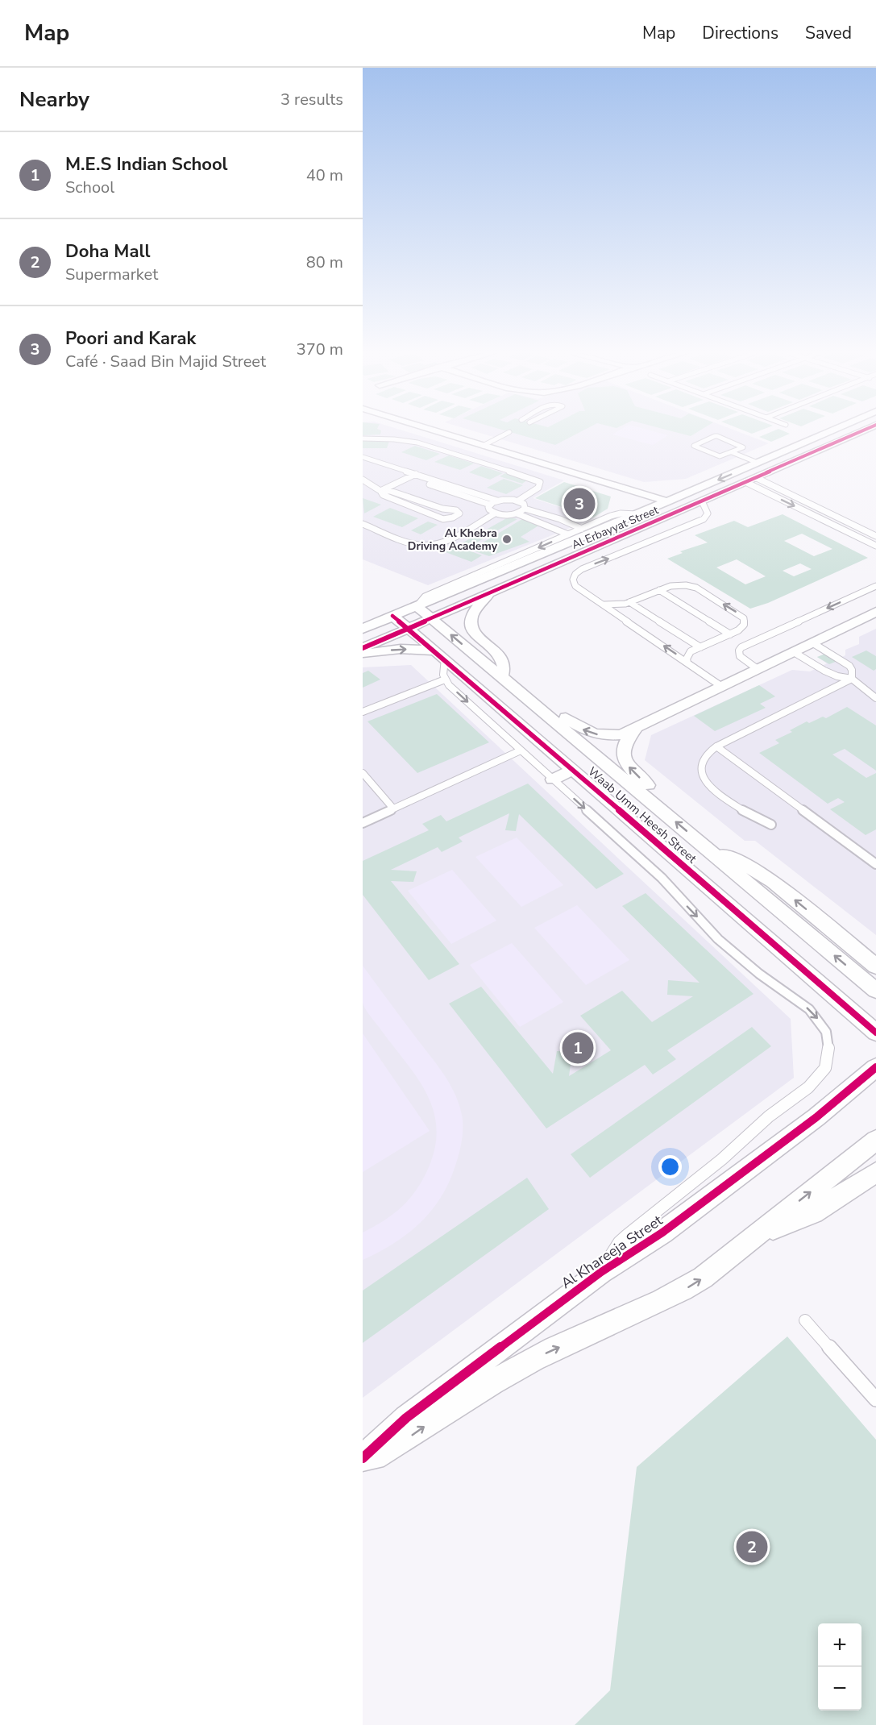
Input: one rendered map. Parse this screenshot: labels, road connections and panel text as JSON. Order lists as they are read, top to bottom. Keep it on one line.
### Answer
{"streets":{"street":["Al Erbayyat Street","Waab Umm Heesh Street","Al Khareeja Street"]},"crossings":[["Al Erbayyat Street","Waab Umm Heesh Street"]],"places":["Al Khebra Driving Academy"],"page":{"header":"Map","nav":["Map","Directions","Saved"],"heading":["Nearby","3 results"],"list":[{"mark":"1","name":"M.E.S Indian School","note":"School","value":"40 m"},{"mark":"2","name":"Doha Mall","note":"Supermarket","value":"80 m"},{"mark":"3","name":"Poori and Karak","note":"Café · Saad Bin Majid Street","value":"370 m"}],"pins":["3","1","2"],"map_buttons":["+","−"]}}
